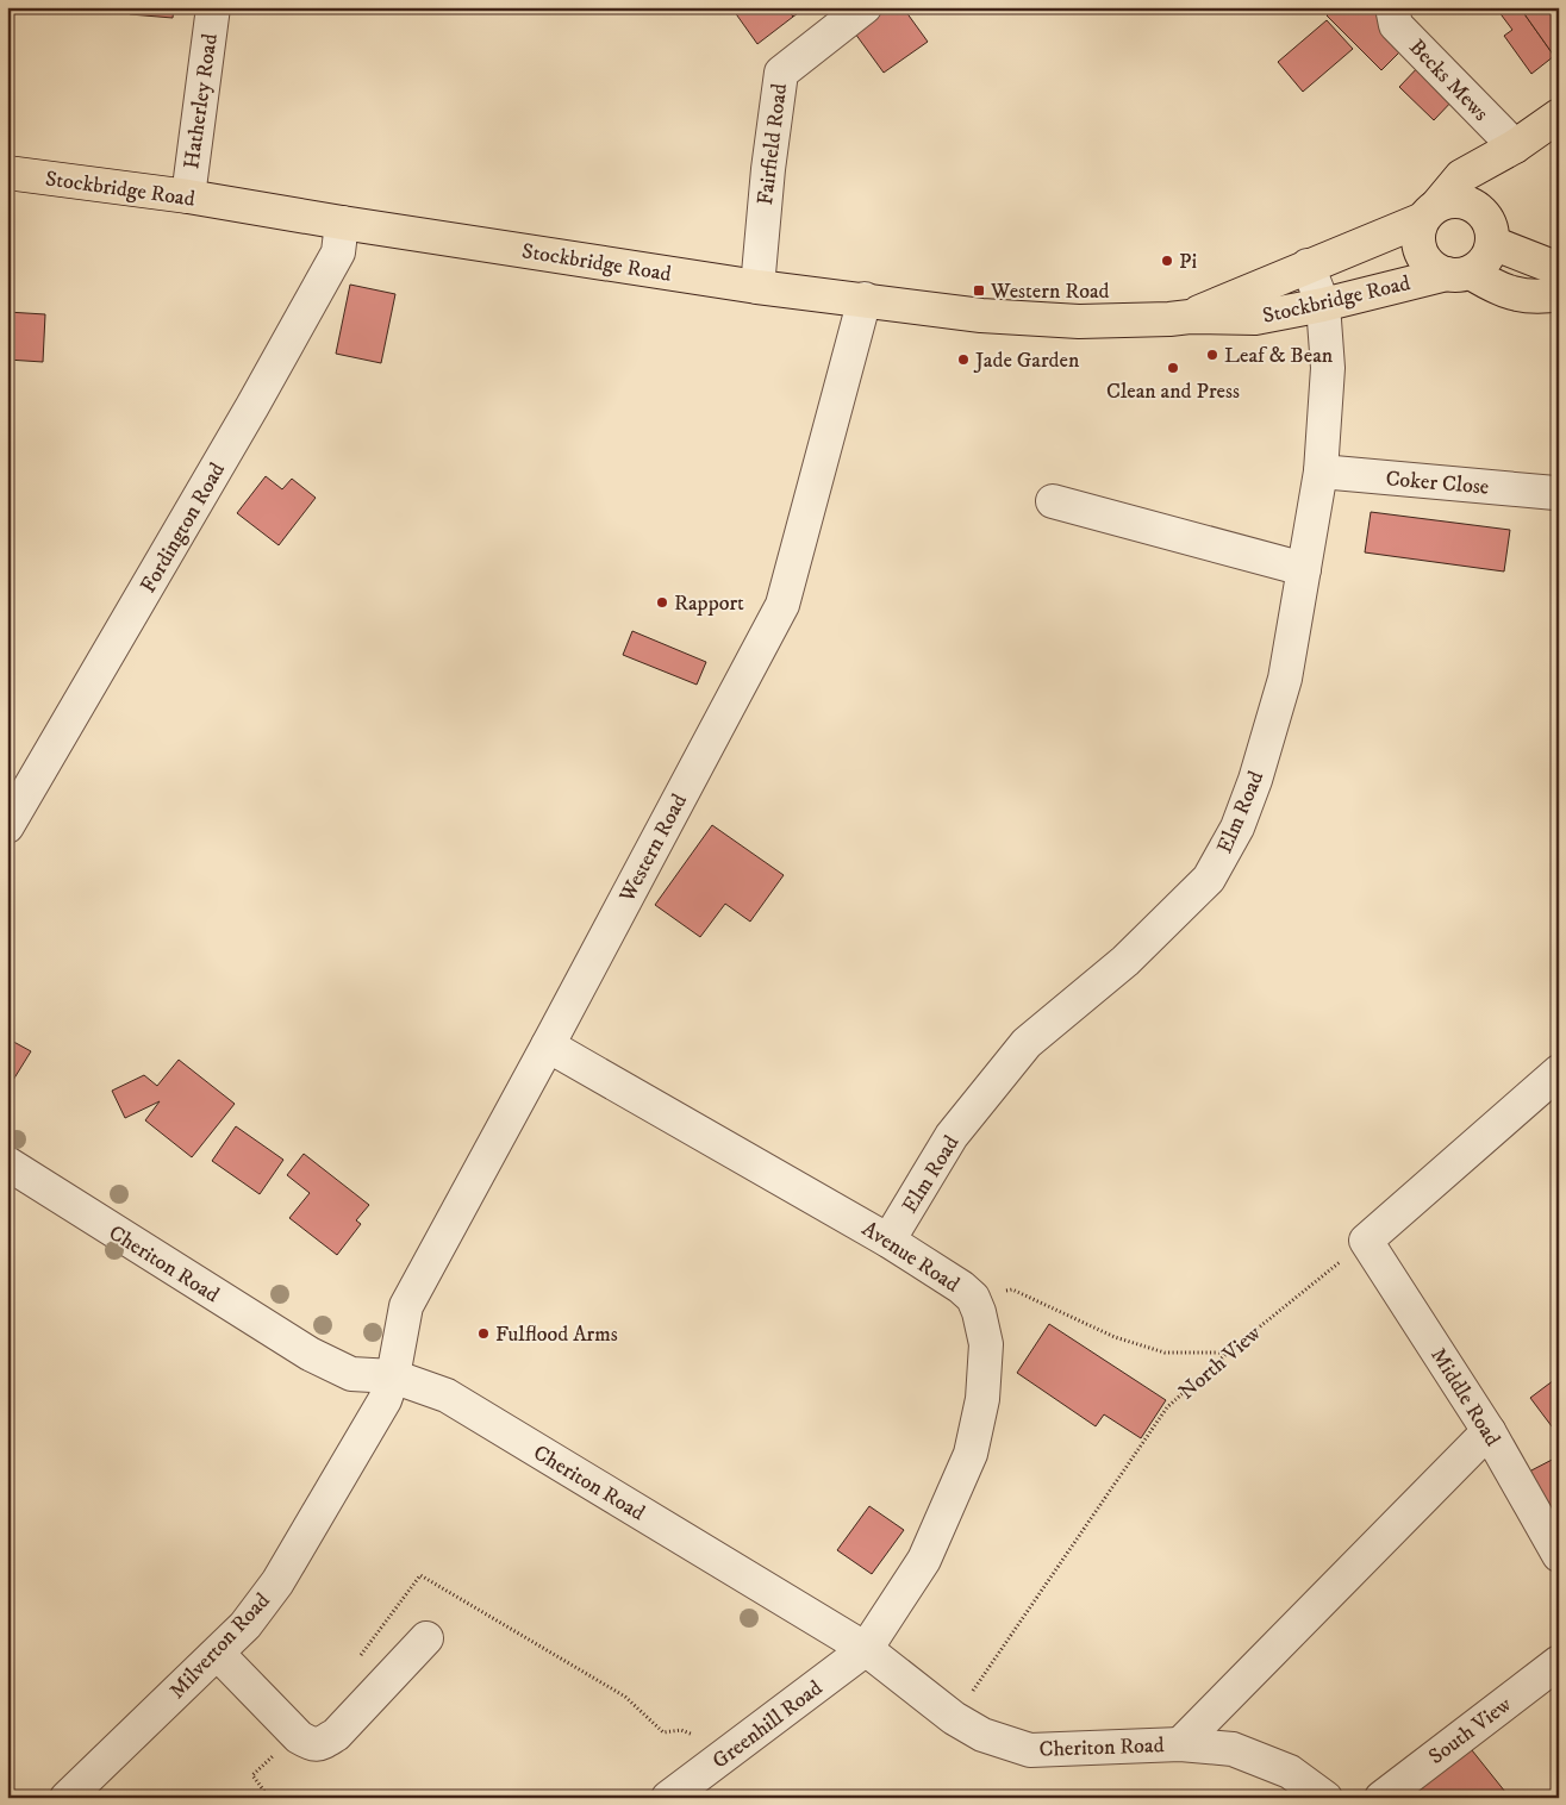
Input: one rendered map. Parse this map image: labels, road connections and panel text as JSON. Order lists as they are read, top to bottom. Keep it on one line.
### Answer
{"streets":{"main road":["Stockbridge Road"],"street":["Becks Mews","Hatherley Road","Fairfield Road","Coker Close","Fordington Road","Elm Road","Western Road","Avenue Road","Cheriton Road","Middle Road","Milverton Road","Greenhill Road","South View"],"path":["North View"]},"crossings":[["Becks Mews","Stockbridge Road"],["Hatherley Road","Stockbridge Road"],["Fairfield Road","Stockbridge Road"],["Stockbridge Road","Fordington Road"],["Stockbridge Road","Elm Road"],["Stockbridge Road","Western Road"],["Coker Close","Elm Road"],["Elm Road","Avenue Road"],["Western Road","Avenue Road"],["Western Road","Cheriton Road"],["Western Road","Milverton Road"],["Avenue Road","Cheriton Road"],["Avenue Road","Greenhill Road"],["Cheriton Road","North View"],["Cheriton Road","Milverton Road"],["Cheriton Road","Greenhill Road"],["North View","Middle Road"]],"places":{"other":["Pi","Leaf & Bean","Jade Garden","Clean and Press","Rapport","Fulflood Arms"],"transit":["Western Road"]}}
